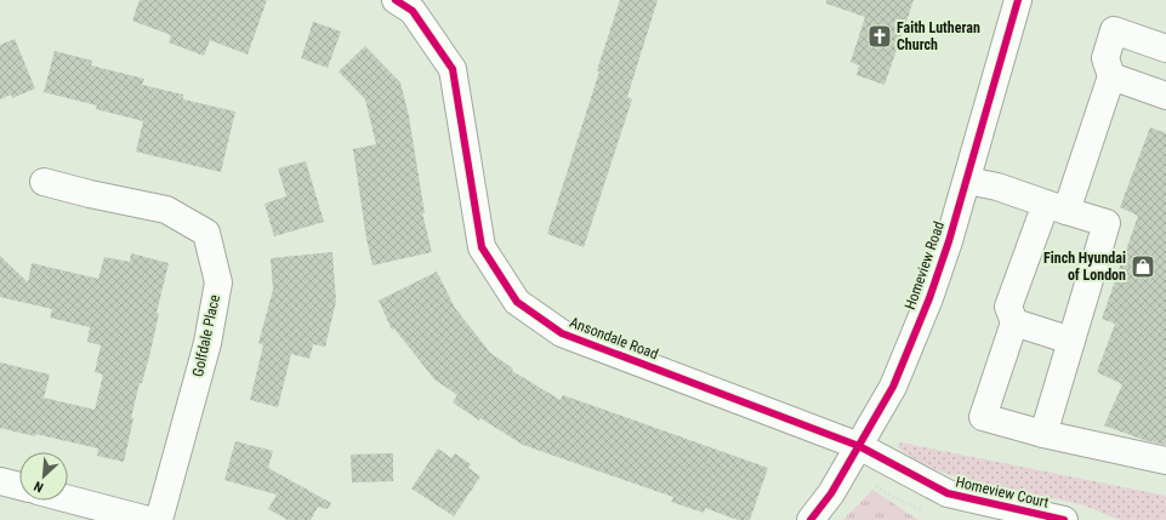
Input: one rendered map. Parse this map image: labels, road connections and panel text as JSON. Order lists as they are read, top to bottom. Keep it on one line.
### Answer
{"streets":{"street":["Homeview Road","Golfdale Place","Ansondale Road","Homeview Court"]},"crossings":[["Homeview Road","Ansondale Road"],["Homeview Road","Homeview Court"],["Ansondale Road","Homeview Court"]],"places":{"church":["Faith Lutheran Church"],"shop":["Finch Hyundai of London"]},"north":"bottom left"}
